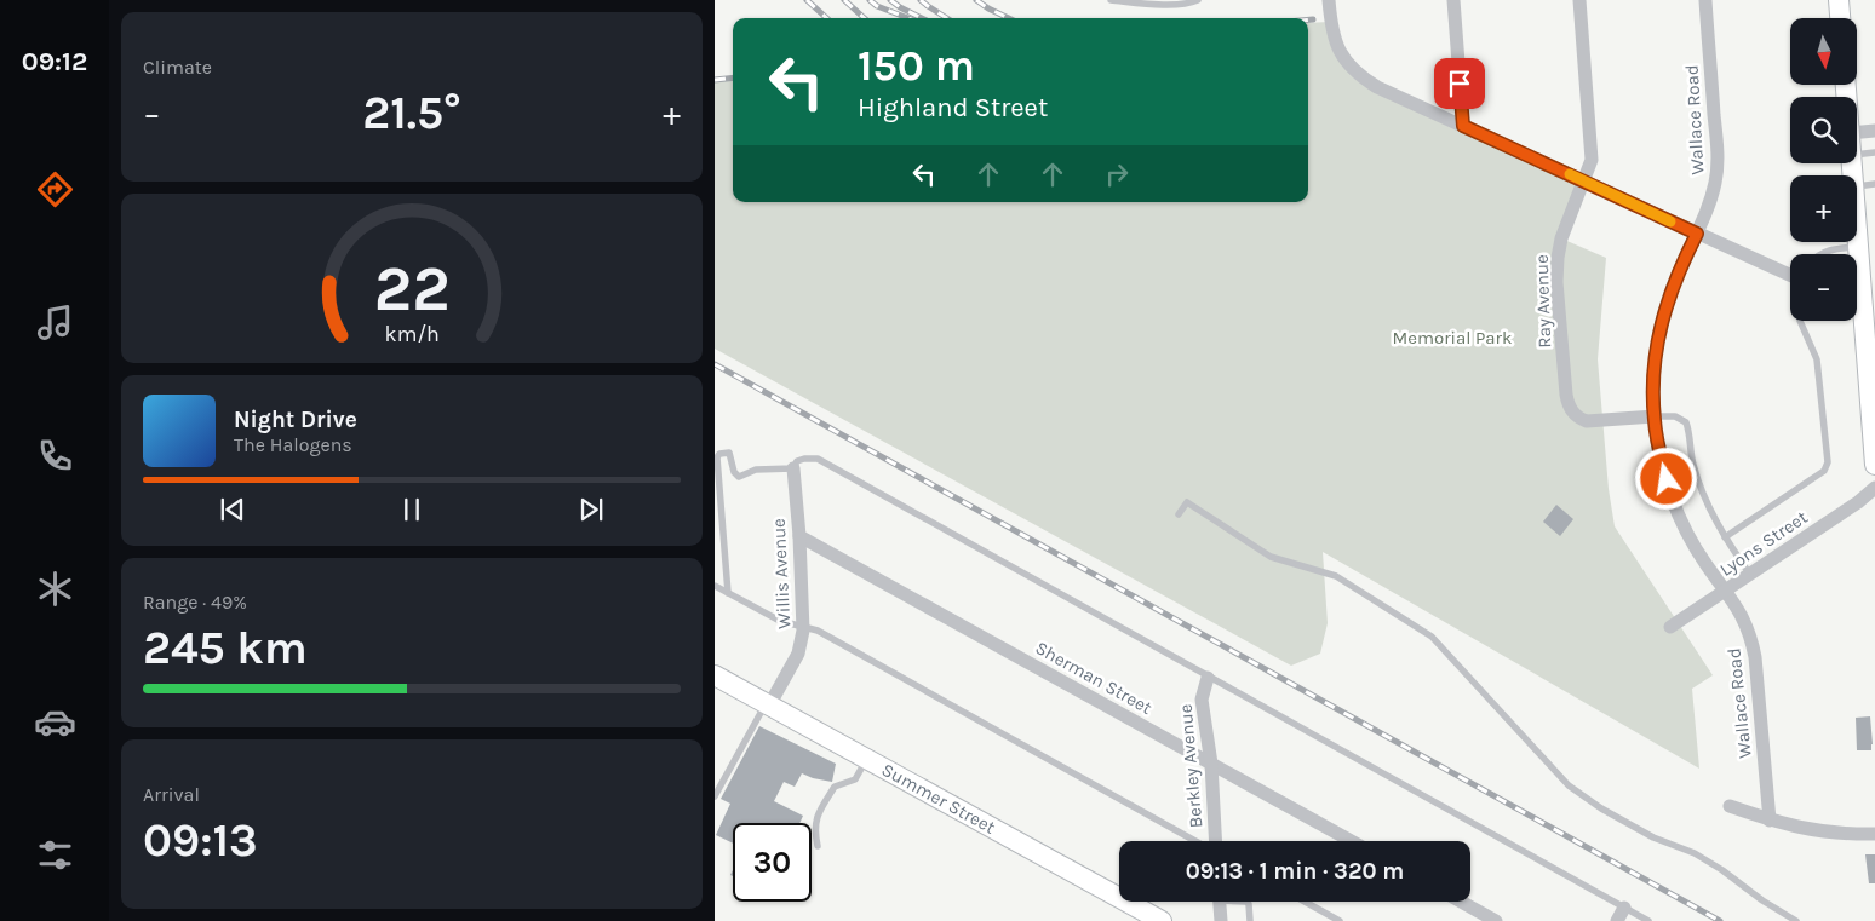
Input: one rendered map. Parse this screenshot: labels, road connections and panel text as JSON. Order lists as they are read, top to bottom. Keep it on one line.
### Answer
{"streets":{"street":["Wallace Road","Ray Avenue","Lyons Street","Willis Avenue","Sherman Street","Berkley Avenue","Summer Street"]},"crossings":[["Wallace Road","Ray Avenue"],["Wallace Road","Lyons Street"],["Willis Avenue","Sherman Street"],["Willis Avenue","Summer Street"],["Sherman Street","Berkley Avenue"]],"parks":["Memorial Park"],"north":"bottom","page":{"tabs":"09:12","tile":["Climate",["Range · 49%","245 km"],["Arrival","09:13"]],"map_buttons":["+","−"],"turn":["150 m","Highland Street"],"heat":["−","21.5°","+"],"song":["Night Drive","The Halogens"],"limit":"30","trip":"09:13 · 1 min · 320 m","gauge":["22","km/h"]}}
